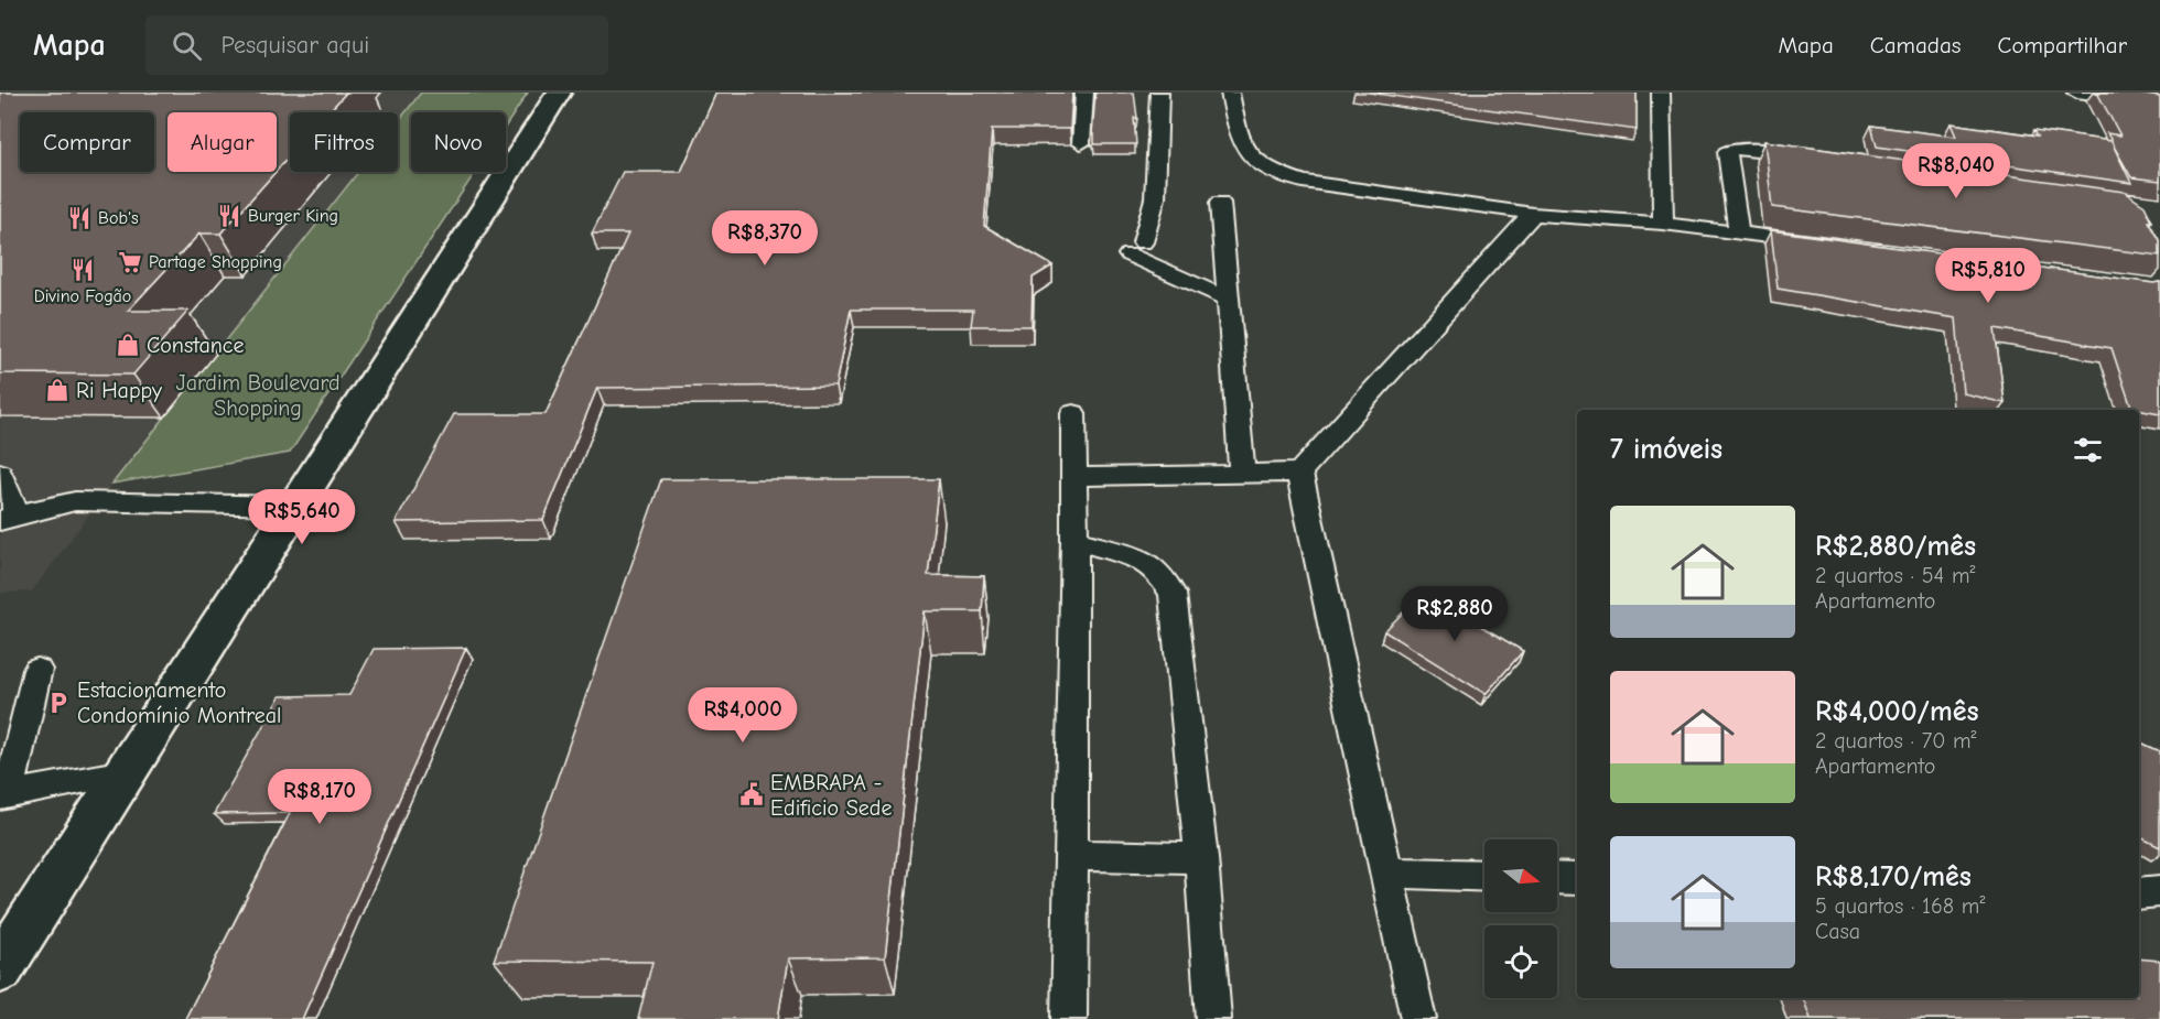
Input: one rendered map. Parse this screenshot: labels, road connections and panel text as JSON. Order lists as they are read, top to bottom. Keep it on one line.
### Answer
{"parks":["Jardim Boulevard Shopping"],"places":{"restaurant":["Burger King","Bob's","Divino Fogão"],"supermarket":["Partage Shopping"],"shop":["Constance","Ri Happy"],"parking":["Estacionamento Condomínio Montreal"],"public building":["EMBRAPA - Edificio Sede"]},"north":"right","page":{"header":"Mapa","search":"Pesquisar aqui","nav":["Mapa","Camadas","Compartilhar"],"chip":["Comprar","Alugar","Filtros","Novo"],"price":["R$8,040","R$8,370","R$5,810","R$5,640","R$2,880","R$4,000","R$8,170"],"heading":"7 imóveis","list":[{"name":"R$2,880/mês","note":"2 quartos · 54 m² · Apartamento"},{"name":"R$4,000/mês","note":"2 quartos · 70 m² · Apartamento"},{"name":"R$8,170/mês","note":"5 quartos · 168 m² · Casa"}]}}
